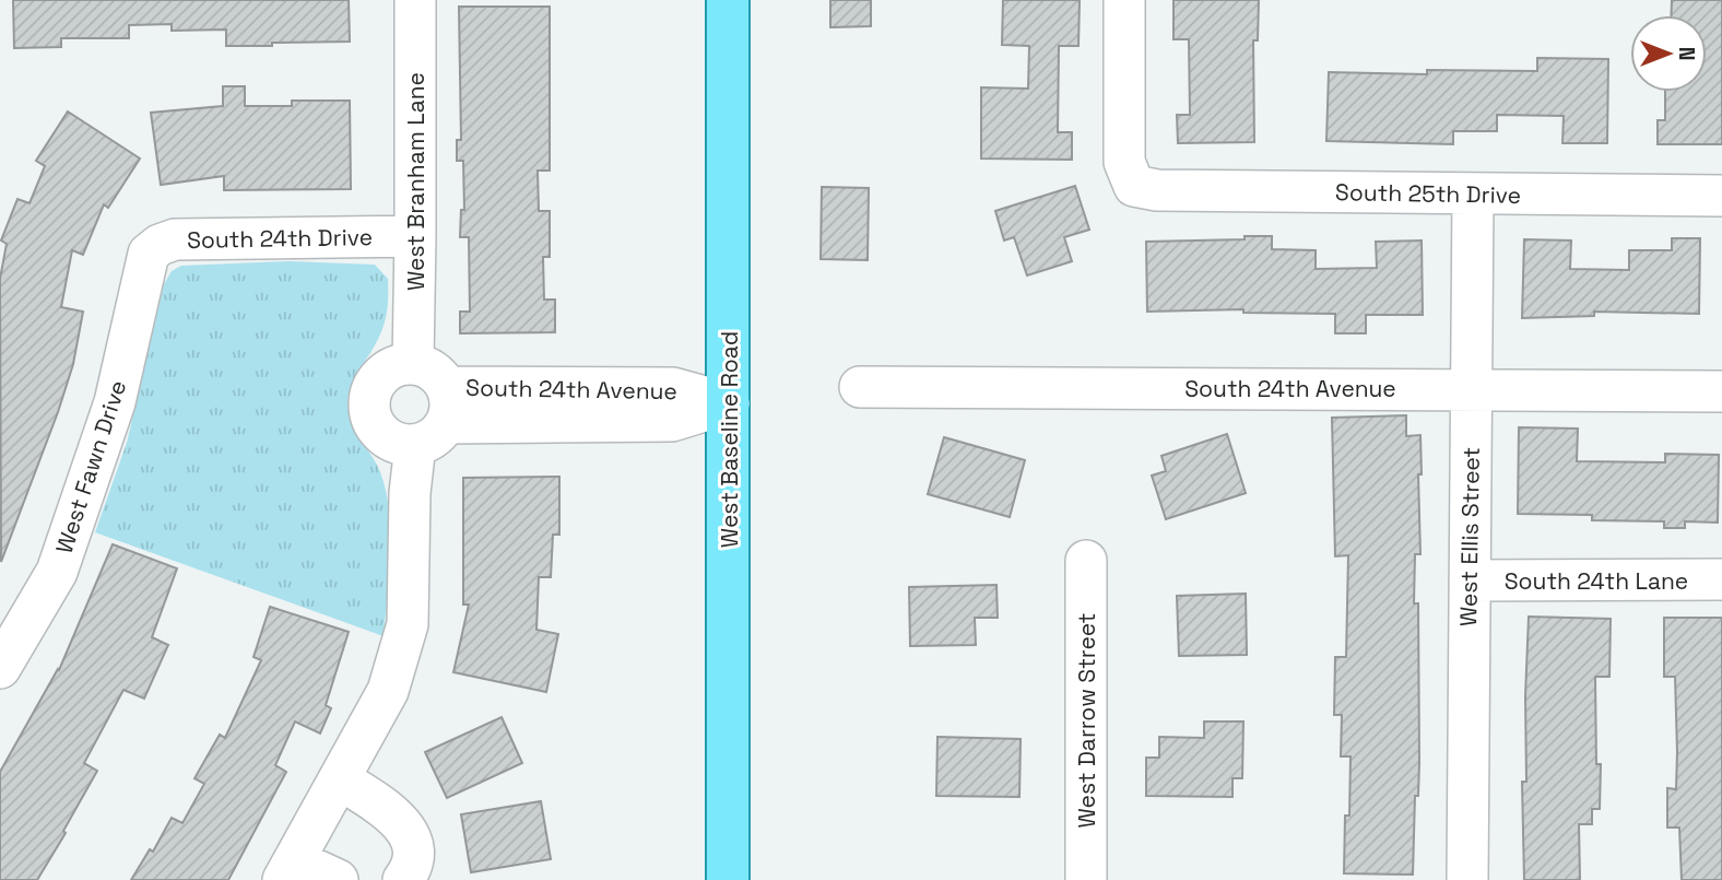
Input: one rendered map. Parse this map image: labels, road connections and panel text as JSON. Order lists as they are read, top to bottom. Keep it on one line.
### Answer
{"streets":{"main road":["West Baseline Road"],"street":["West Branham Lane","South 25th Drive","South 24th Drive","South 24th Avenue","West Fawn Drive","West Ellis Street","South 24th Lane","West Darrow Street"]},"crossings":[["West Branham Lane","South 24th Drive"],["West Branham Lane","South 24th Avenue"],["South 25th Drive","West Ellis Street"],["South 24th Drive","West Fawn Drive"],["South 24th Avenue","West Baseline Road"],["South 24th Avenue","West Ellis Street"],["West Ellis Street","South 24th Lane"]],"north":"right"}
